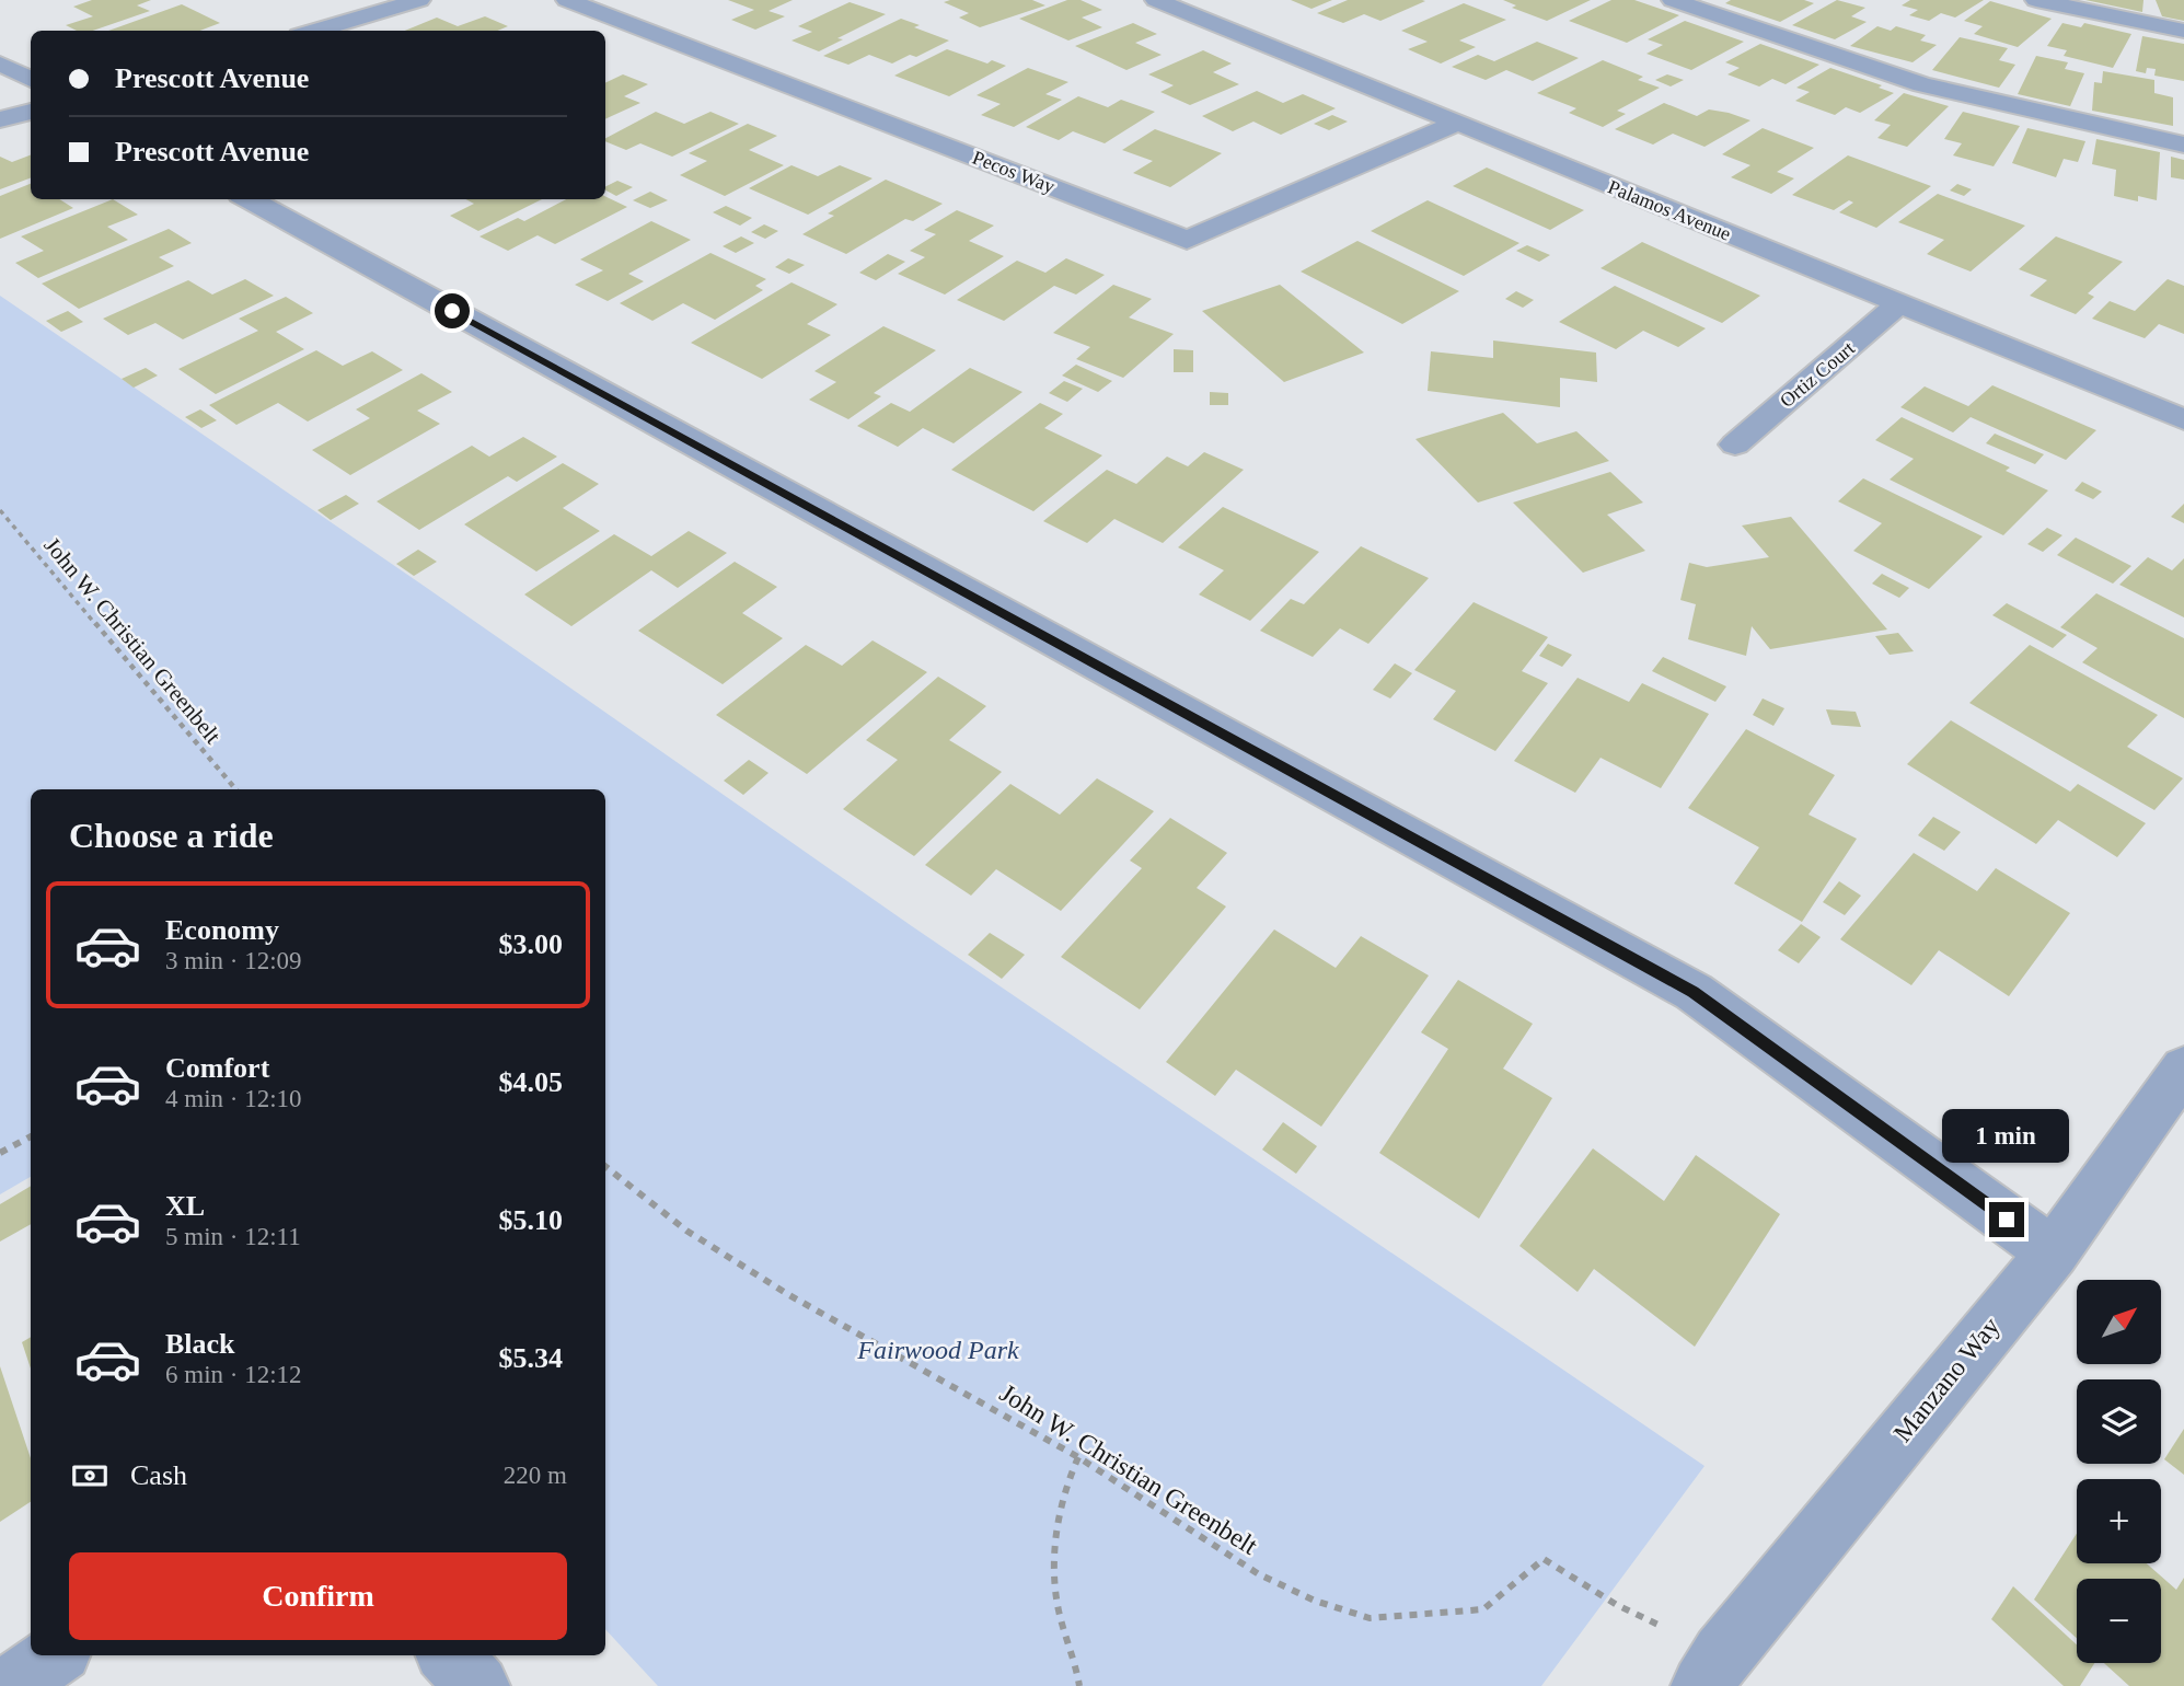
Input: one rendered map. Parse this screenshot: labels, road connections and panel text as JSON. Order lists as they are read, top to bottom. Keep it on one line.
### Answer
{"streets":{"street":["Pecos Way","Palamos Avenue","Ortiz Court","Manzano Way"],"path":["John W. Christian Greenbelt"]},"crossings":[["Pecos Way","Palamos Avenue"],["Palamos Avenue","Ortiz Court"]],"parks":["Fairwood Park"],"north":"top right","page":{"banner":["Prescott Avenue","Prescott Avenue"],"heading":"Choose a ride","list":[{"name":"Economy","note":"3 min · 12:09","value":"$3.00"},{"name":"Comfort","note":"4 min · 12:10","value":"$4.05"},{"name":"XL","note":"5 min · 12:11","value":"$5.10"},{"name":"Black","note":"6 min · 12:12","value":"$5.34"}],"bubble":"1 min","map_buttons":["+","−"],"pay":["Cash","220 m"],"buttons":"Confirm"}}
